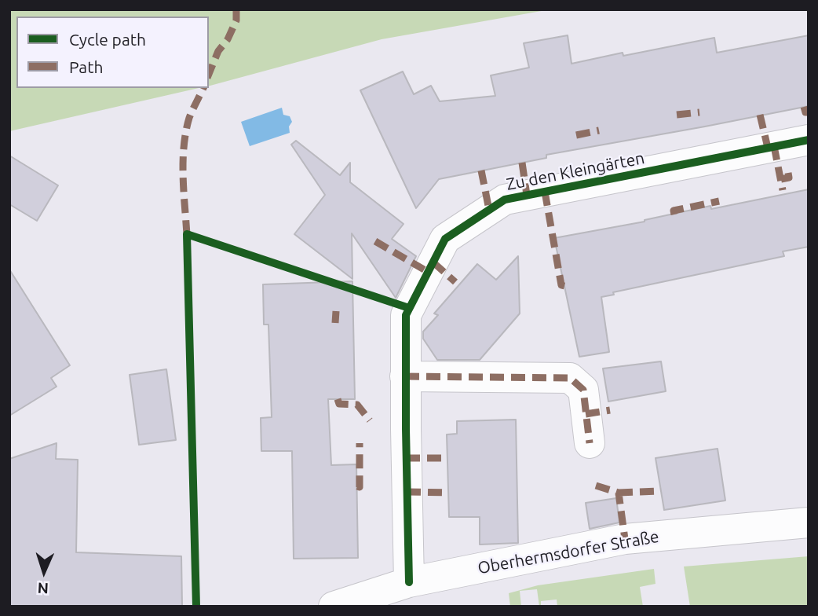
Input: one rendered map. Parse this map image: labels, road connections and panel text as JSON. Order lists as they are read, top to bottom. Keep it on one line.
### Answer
{"streets":{"street":["Zu den Kleingärten","Oberhermsdorfer Straße"]},"crossings":[["Zu den Kleingärten","Oberhermsdorfer Straße"]],"legend":["Cycle path","Path"],"north":"bottom"}
